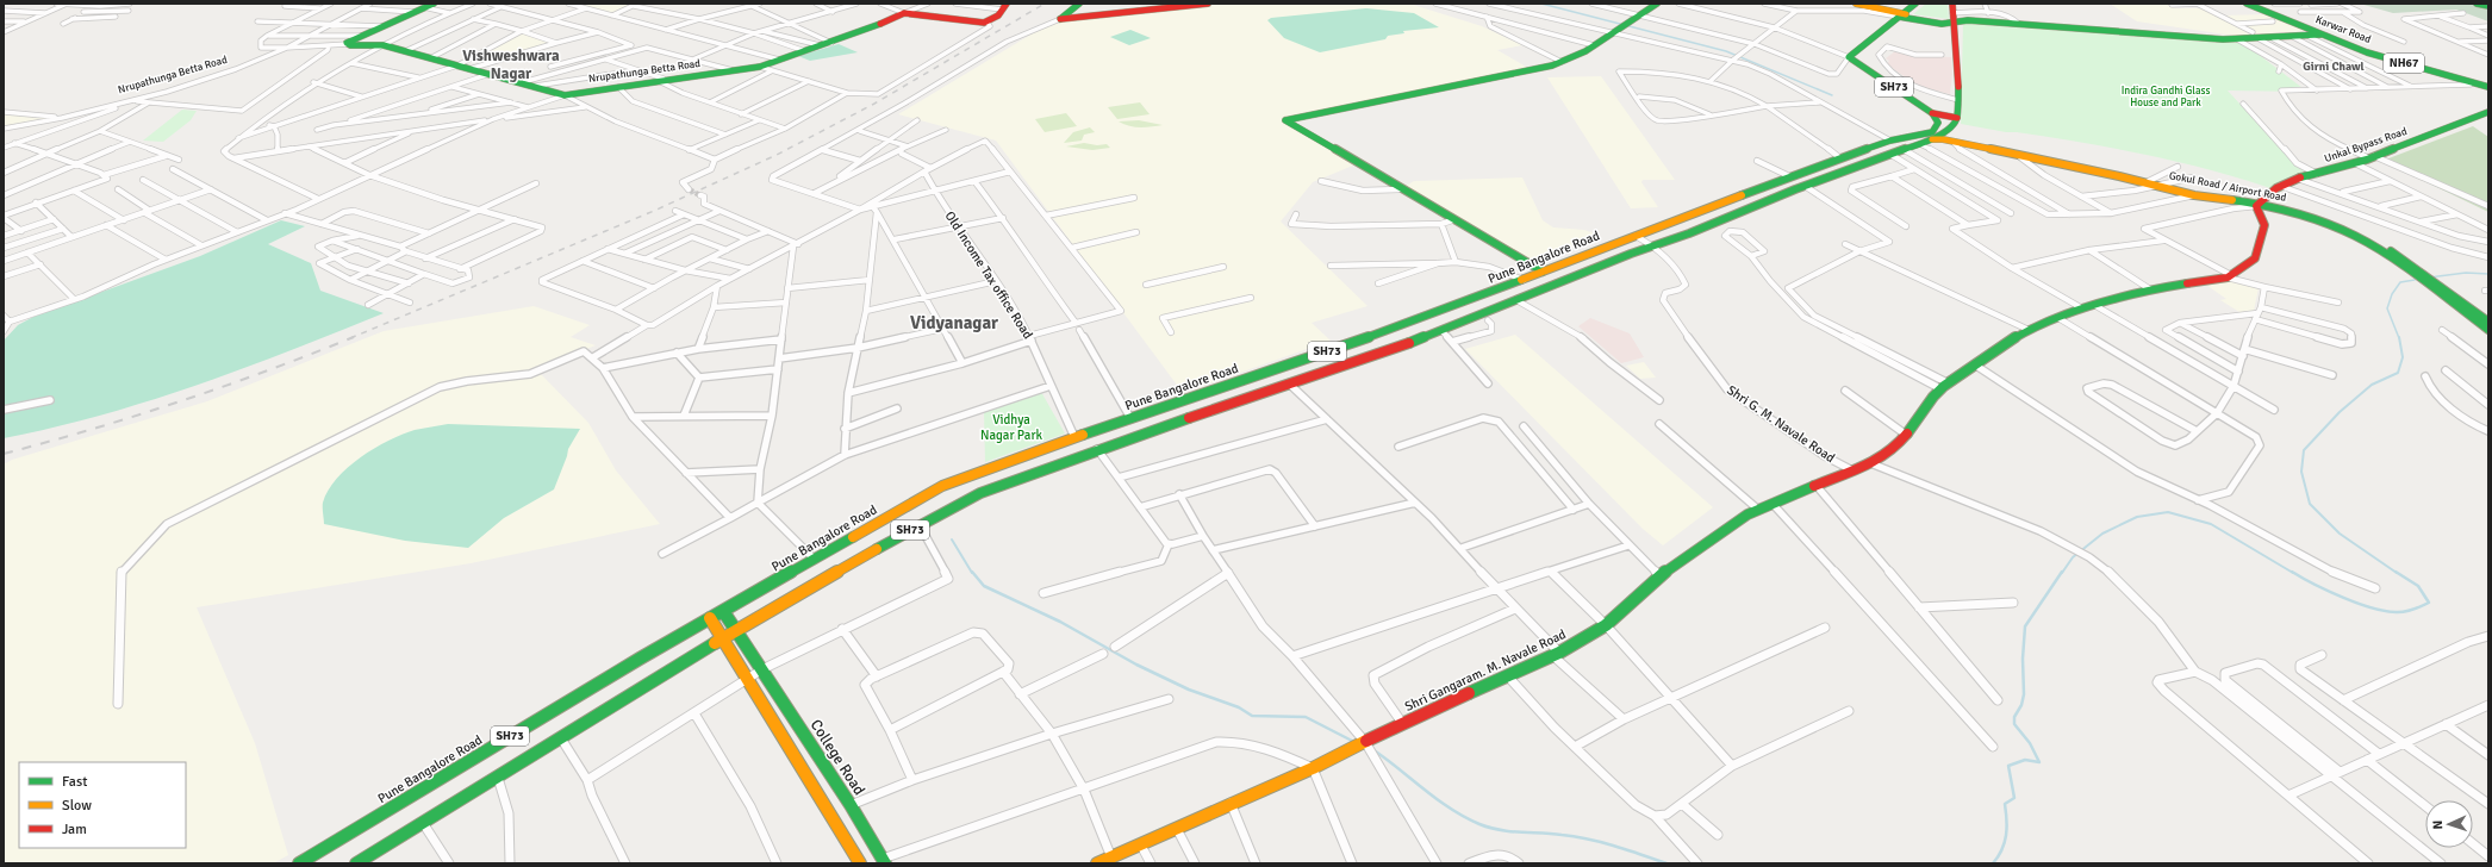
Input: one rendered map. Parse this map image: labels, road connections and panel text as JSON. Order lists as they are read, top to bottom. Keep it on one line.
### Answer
{"streets":{"main road":["Karwar Road","NH67","Nrupathunga Betta Road","SH73","Unkal Bypass Road","Gokul Road / Airport Road","Pune Bangalore Road","Shri Gangaram. M. Navale Road","College Road"],"street":["Old Income Tax office Road","Shri G. M. Navale Road"]},"crossings":[["Unkal Bypass Road","Gokul Road / Airport Road"],["Unkal Bypass Road","Shri Gangaram. M. Navale Road"],["Gokul Road / Airport Road","Shri Gangaram. M. Navale Road"],["Pune Bangalore Road","Old Income Tax office Road"],["Pune Bangalore Road","Shri G. M. Navale Road"],["Pune Bangalore Road","College Road"],["Shri G. M. Navale Road","Shri Gangaram. M. Navale Road"]],"districts":["Vishweshwara Nagar","Girni Chawl","Vidyanagar"],"parks":["Indira Gandhi Glass House and Park","Vidhya Nagar Park"],"legend":["Fast","Slow","Jam"],"north":"left"}
